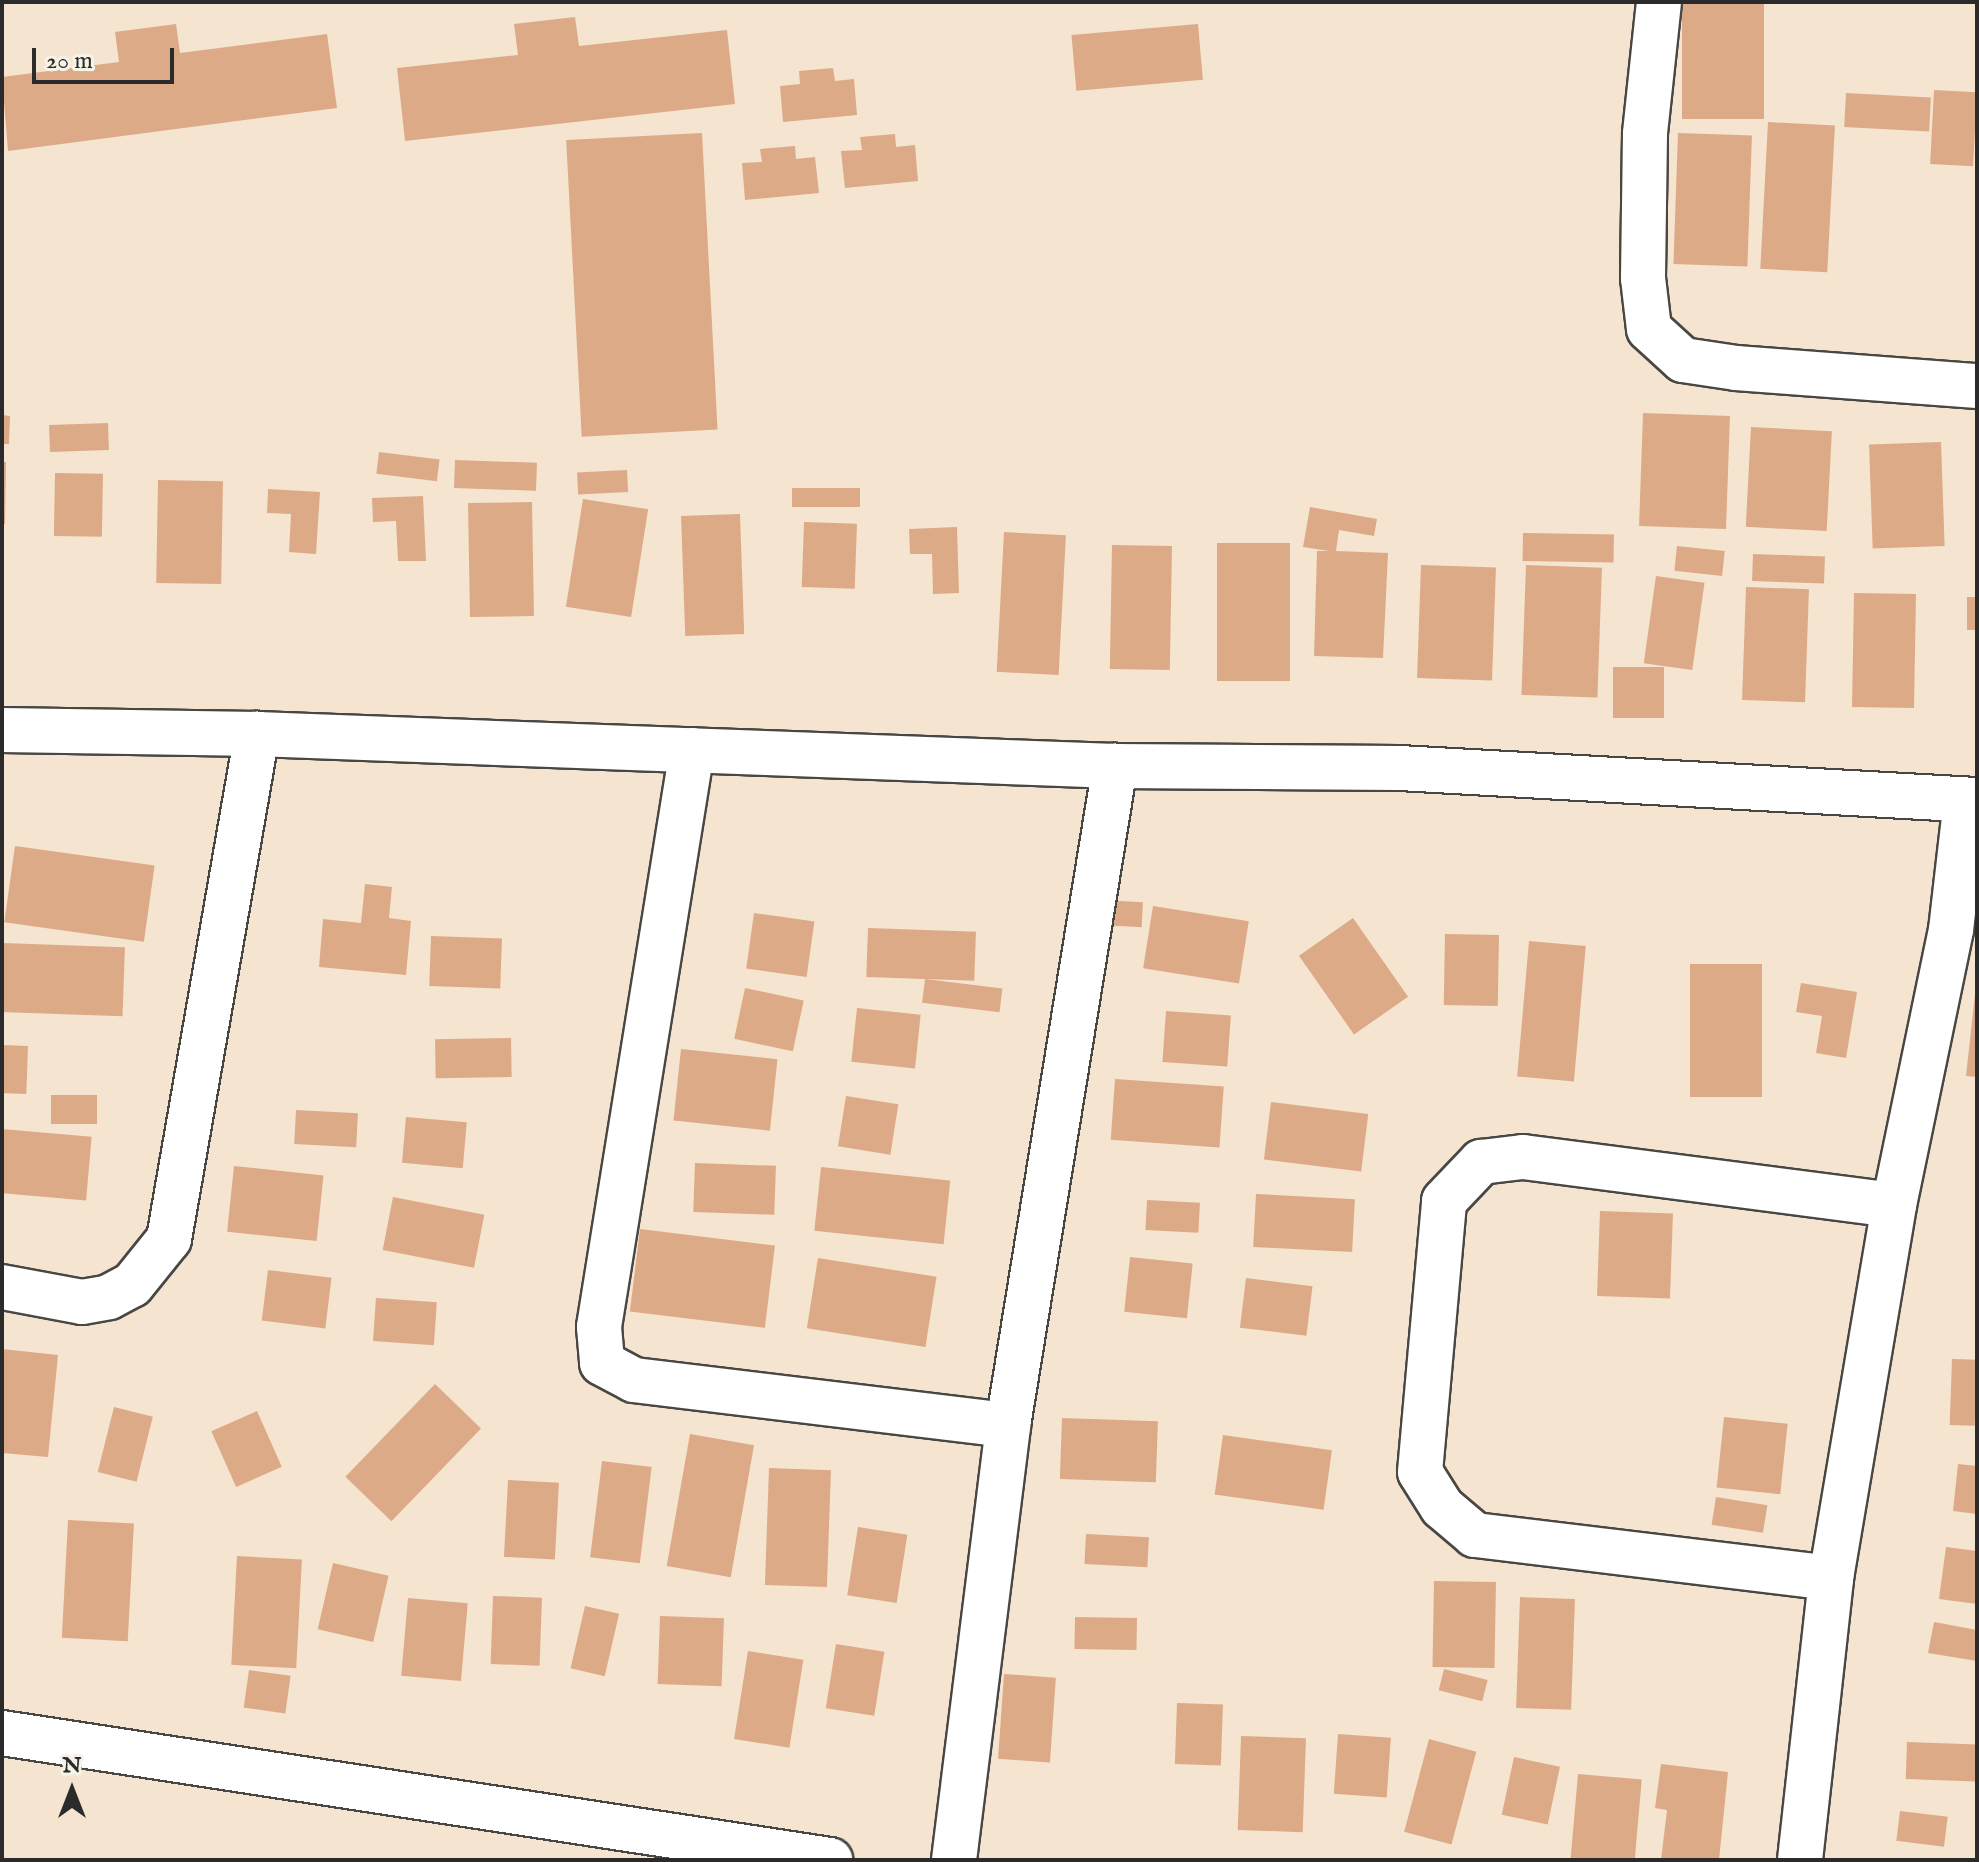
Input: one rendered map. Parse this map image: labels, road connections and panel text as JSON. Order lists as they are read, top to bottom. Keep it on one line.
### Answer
{"scale_bar":"20 m","north":"top"}
